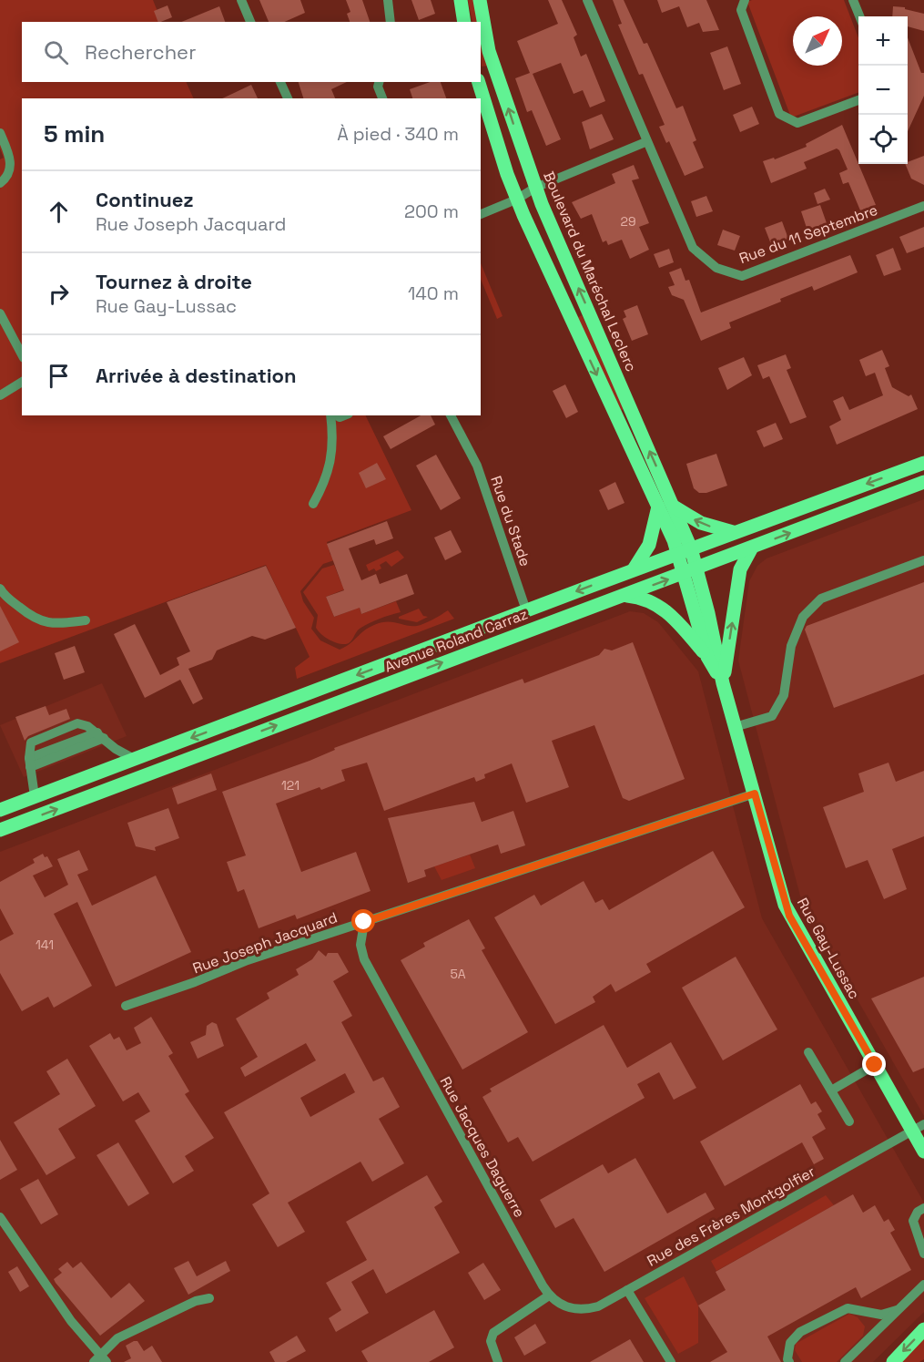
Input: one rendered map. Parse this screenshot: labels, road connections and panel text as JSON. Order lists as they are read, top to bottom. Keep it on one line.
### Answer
{"streets":{"main road":["Boulevard du Maréchal Leclerc","Avenue Roland Carraz","Rue Gay-Lussac"],"street":["Rue du 11 Septembre","Rue du Stade","Rue Joseph Jacquard","Rue Jacques Daguerre","Rue des Frères Montgolfier"]},"crossings":[["Boulevard du Maréchal Leclerc","Avenue Roland Carraz"],["Boulevard du Maréchal Leclerc","Rue Gay-Lussac"],["Rue du Stade","Avenue Roland Carraz"],["Avenue Roland Carraz","Rue Gay-Lussac"],["Rue Joseph Jacquard","Rue Gay-Lussac"],["Rue Joseph Jacquard","Rue Jacques Daguerre"],["Rue Gay-Lussac","Rue des Frères Montgolfier"],["Rue Jacques Daguerre","Rue des Frères Montgolfier"]],"house_numbers":["29","121","141","5A"],"north":"top right","page":{"map_buttons":["+","−"],"search":"Rechercher","heading":["5 min","À pied · 340 m"],"list":[["Continuez","Rue Joseph Jacquard","200 m"],["Tournez à droite","Rue Gay-Lussac","140 m"],"Arrivée à destination"]}}
